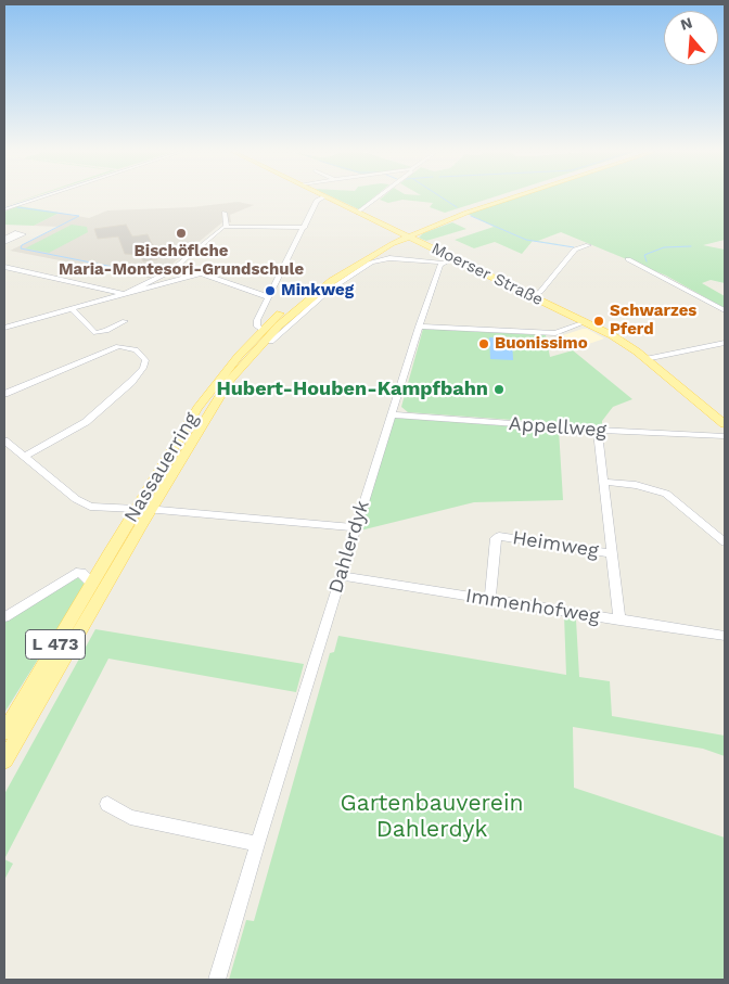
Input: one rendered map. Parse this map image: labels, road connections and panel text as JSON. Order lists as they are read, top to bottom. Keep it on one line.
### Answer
{"streets":{"main road":["Moerser Straße","Nassauerring","L 473"],"street":["Appellweg","Heimweg","Dahlerdyk","Immenhofweg"]},"crossings":[["Moerser Straße","Nassauerring"],["Moerser Straße","L 473"],["Appellweg","Dahlerdyk"],["Nassauerring","Dahlerdyk"],["Nassauerring","L 473"],["Heimweg","Immenhofweg"],["Dahlerdyk","Immenhofweg"]],"parks":["Gartenbauverein Dahlerdyk"],"places":["Bischöflche Maria-Montesori-Grundschule","Minkweg","Schwarzes Pferd","Buonissimo","Hubert-Houben-Kampfbahn"],"north":"top"}
